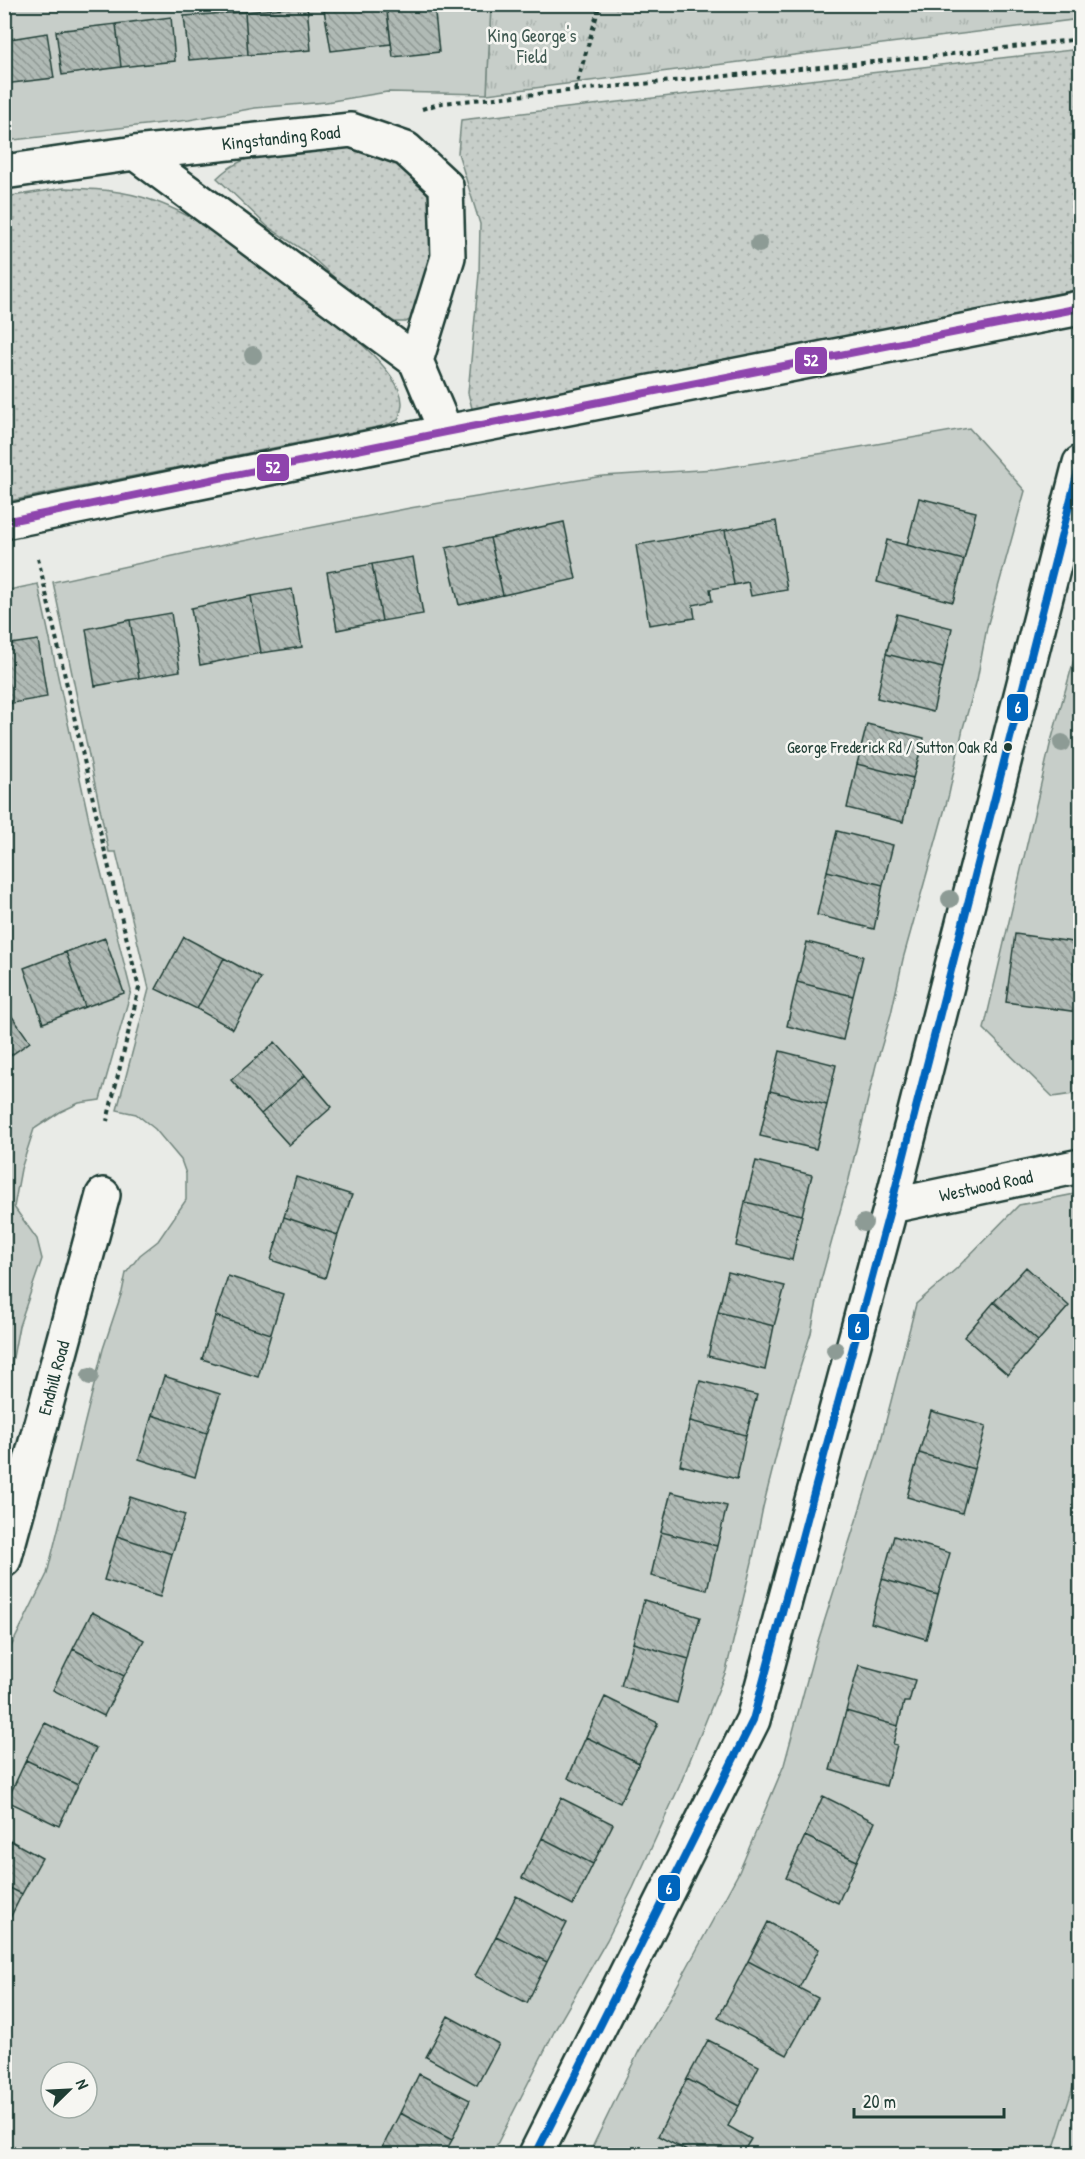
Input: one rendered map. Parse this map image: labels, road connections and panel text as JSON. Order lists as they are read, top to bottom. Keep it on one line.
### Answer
{"streets":{"street":["Kingstanding Road","Westwood Road","Endhill Road"]},"parks":["King George's Field"],"places":["George Frederick Rd / Sutton Oak Rd"],"lines":["transit line 52","transit line 6"],"scale_bar":"20 m","north":"top right"}
